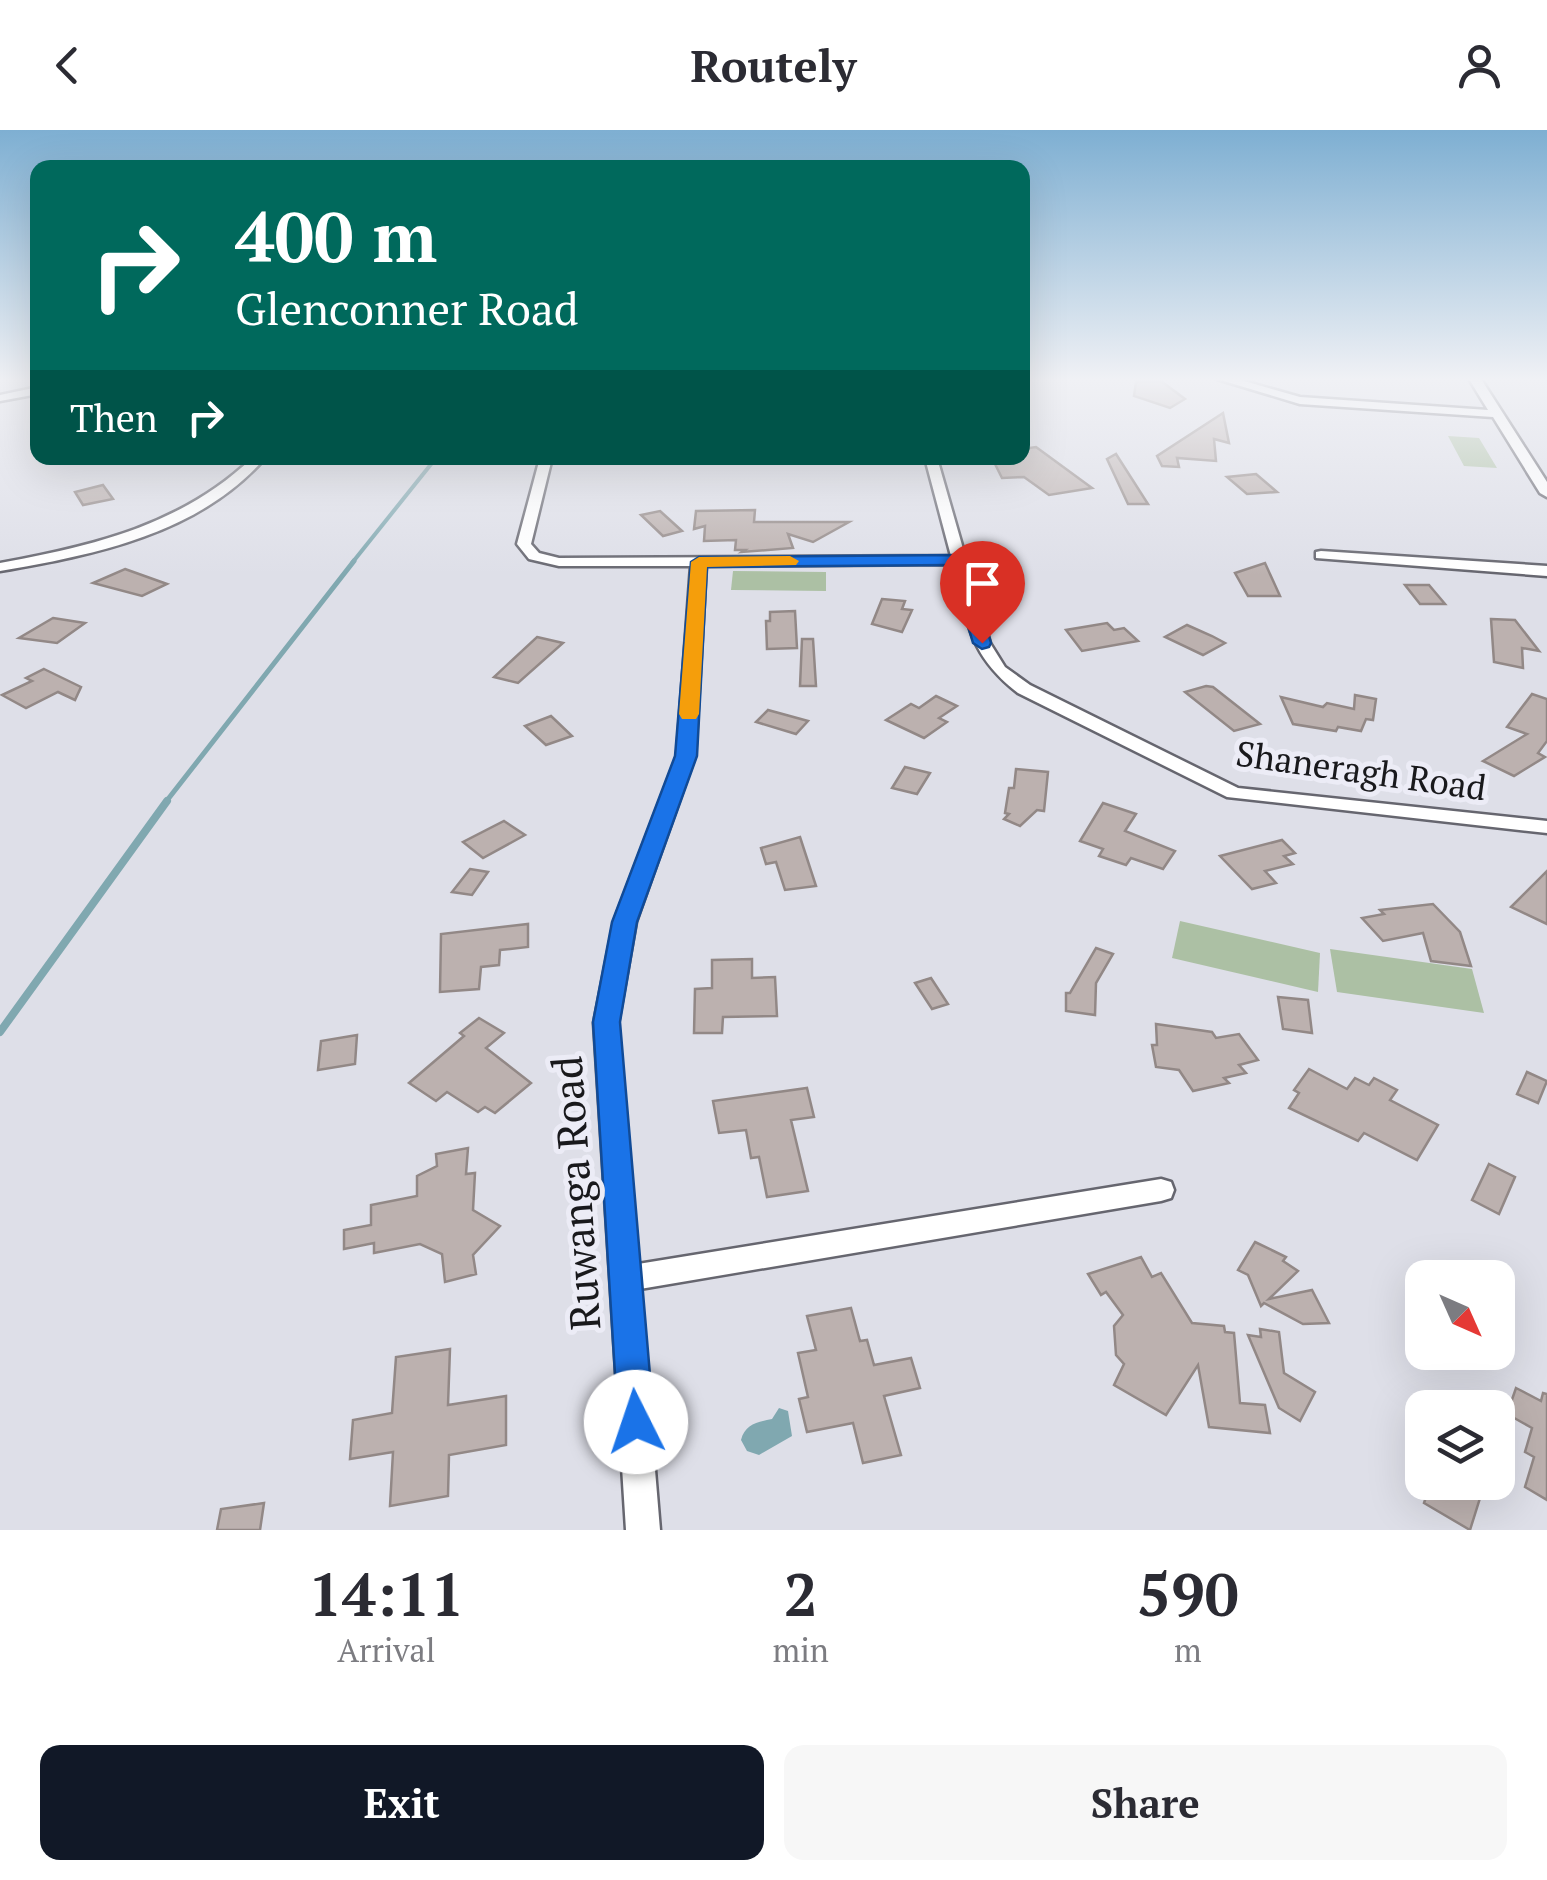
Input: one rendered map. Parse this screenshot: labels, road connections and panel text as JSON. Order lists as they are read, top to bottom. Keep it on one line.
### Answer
{"streets":{"street":["Shaneragh Road","Ruwanga Road"]},"north":"bottom right","page":{"header":"Routely","turn":["400 m","Glenconner Road"],"then":"Then","eta":["14:11","Arrival","2","min","590","m"],"buttons":["Exit","Share"]}}
